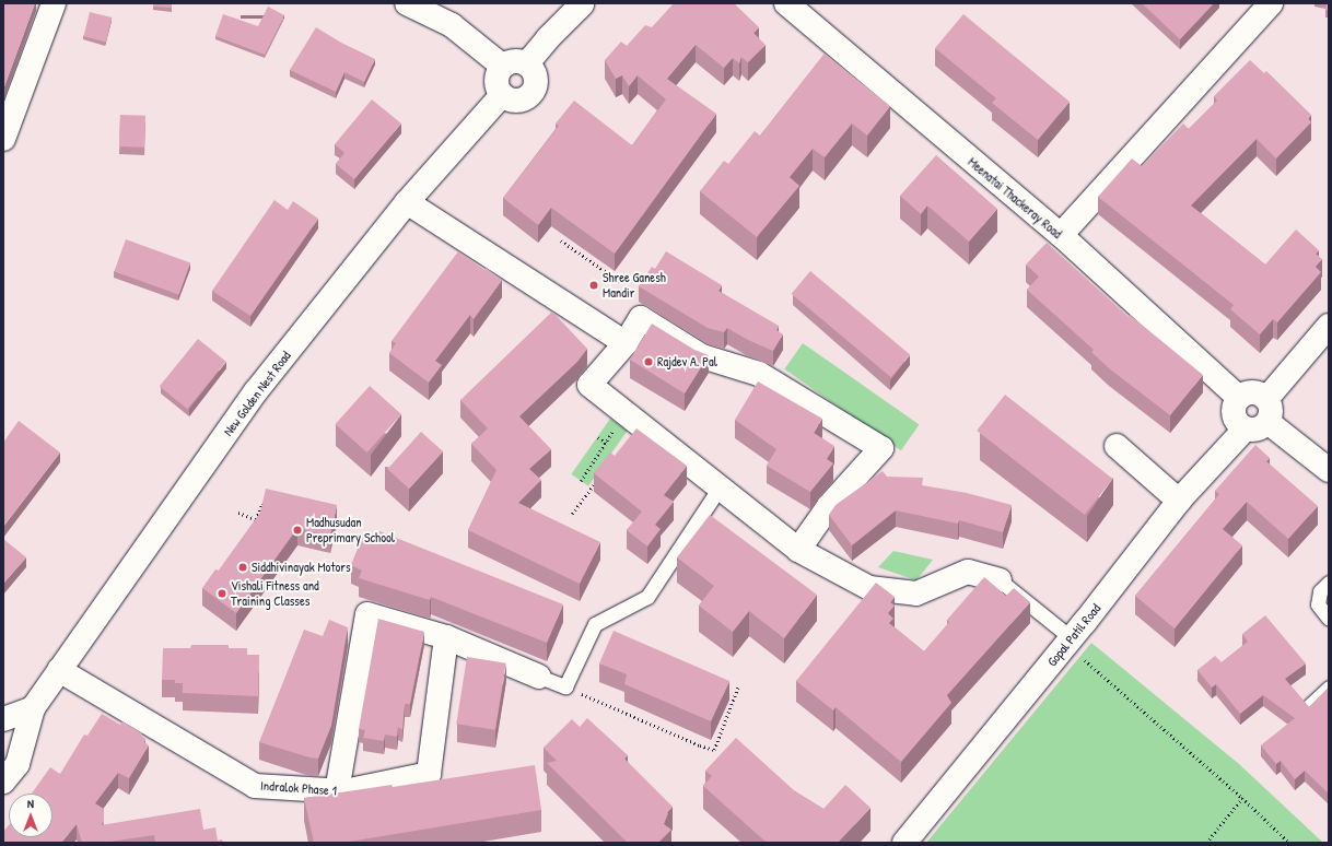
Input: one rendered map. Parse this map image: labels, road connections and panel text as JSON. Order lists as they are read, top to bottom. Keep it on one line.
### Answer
{"streets":{"street":["Meenatai Thackeray Road","New Golden Nest Road","Gopal Patil Road","Indralok Phase 1"]},"crossings":[["Meenatai Thackeray Road","Gopal Patil Road"],["New Golden Nest Road","Indralok Phase 1"]],"places":["Shree Ganesh Mandir","Rajdev A. Pal","Madhusudan Preprimary School","Siddhivinayak Motors","Vishali Fitness and Training Classes"],"north":"top"}
